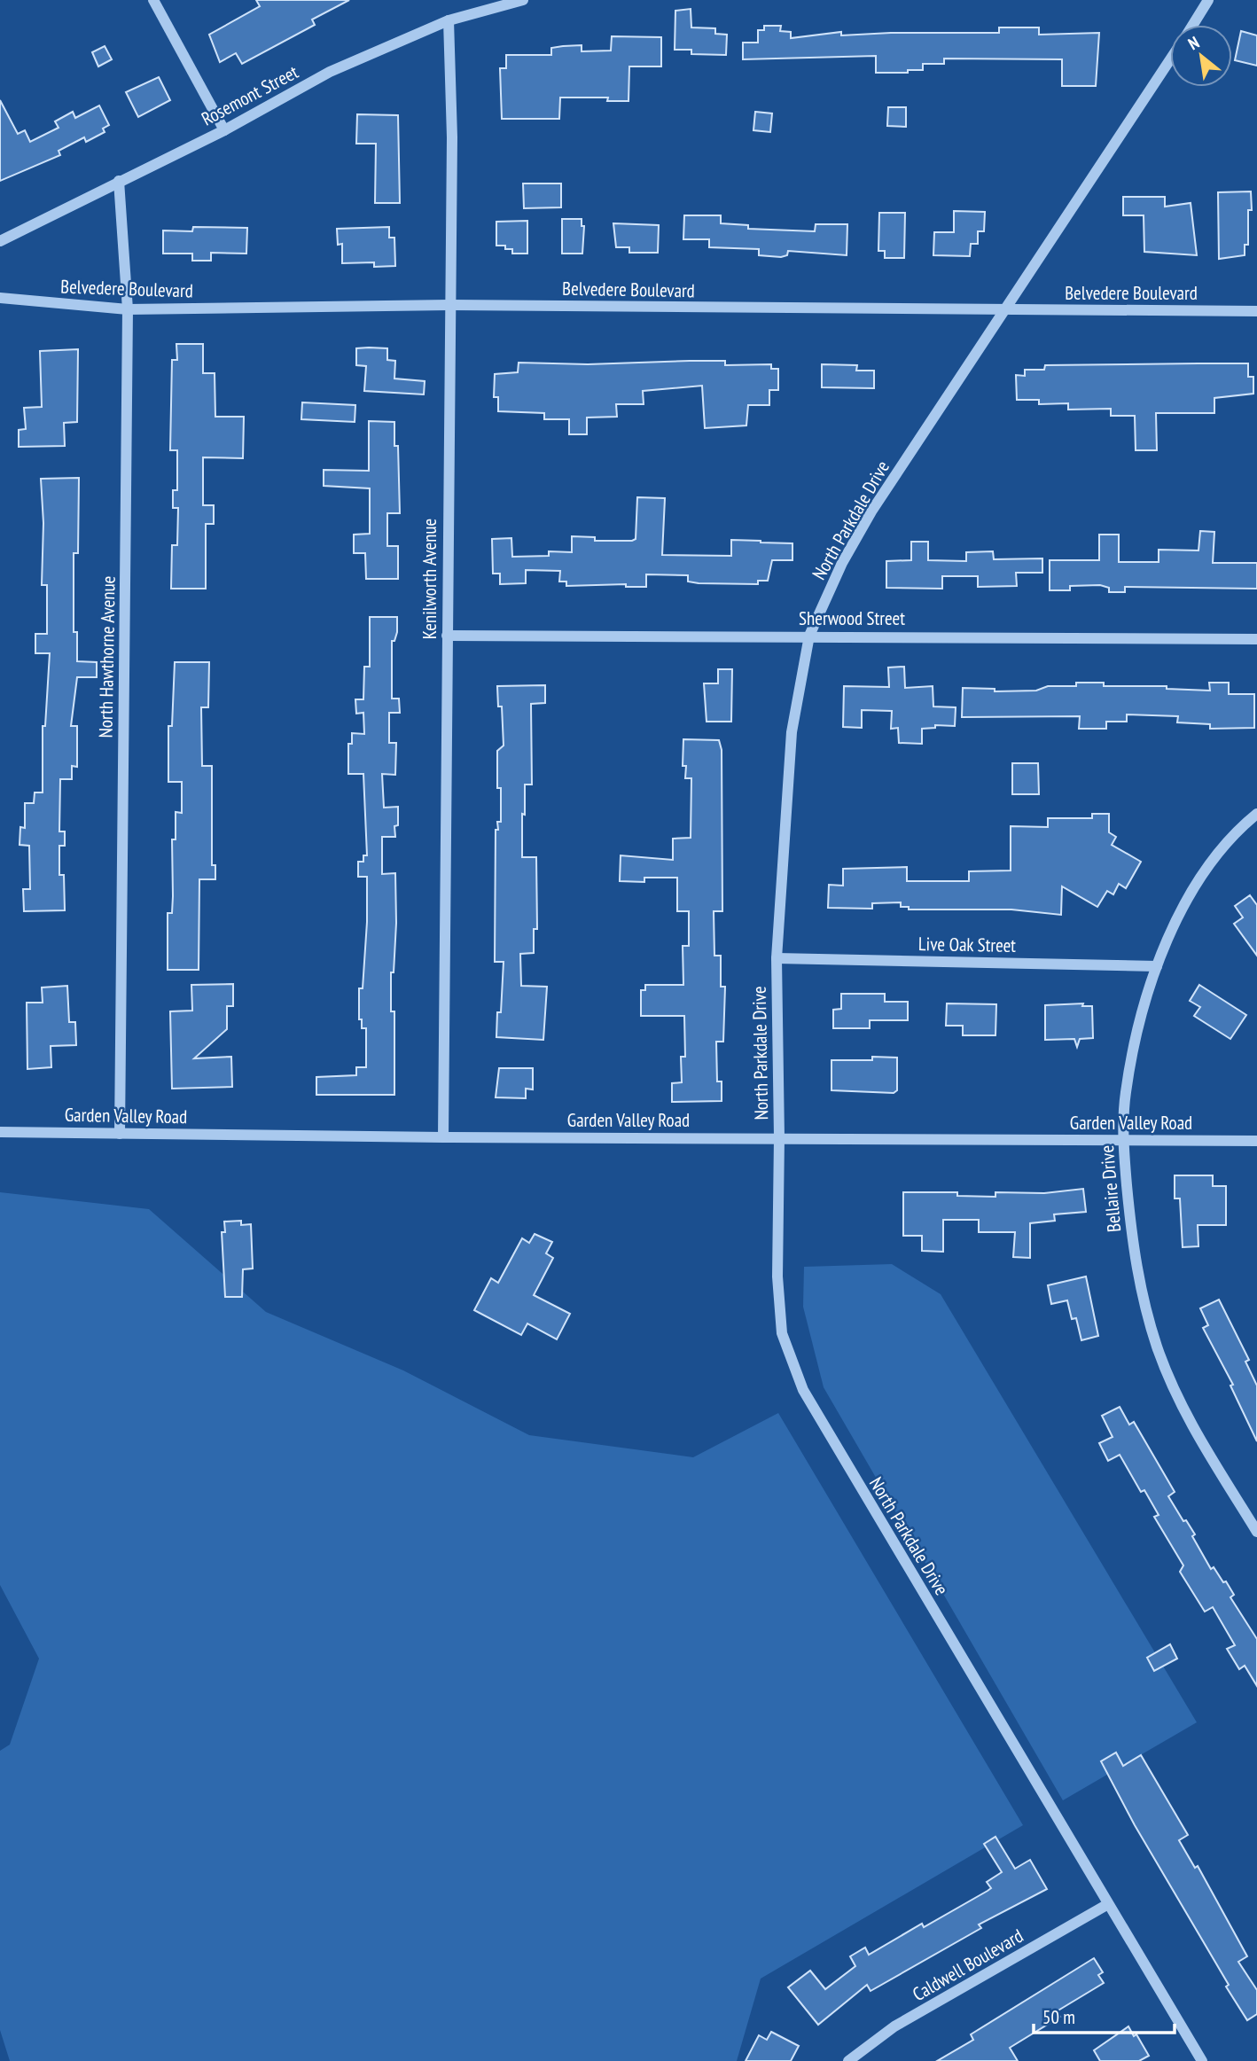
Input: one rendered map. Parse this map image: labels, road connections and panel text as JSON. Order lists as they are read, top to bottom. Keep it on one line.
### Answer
{"streets":{"street":["Rosemont Street","Belvedere Boulevard","North Parkdale Drive","Kenilworth Avenue","Sherwood Street","North Hawthorne Avenue","Live Oak Street","Garden Valley Road","Bellaire Drive","Caldwell Boulevard"]},"crossings":[["Rosemont Street","Kenilworth Avenue"],["Rosemont Street","North Hawthorne Avenue"],["Belvedere Boulevard","North Parkdale Drive"],["Belvedere Boulevard","Kenilworth Avenue"],["Belvedere Boulevard","North Hawthorne Avenue"],["North Parkdale Drive","Sherwood Street"],["North Parkdale Drive","Live Oak Street"],["North Parkdale Drive","Garden Valley Road"],["North Parkdale Drive","Caldwell Boulevard"],["Kenilworth Avenue","Sherwood Street"],["Kenilworth Avenue","Garden Valley Road"],["North Hawthorne Avenue","Garden Valley Road"],["Live Oak Street","Bellaire Drive"],["Garden Valley Road","Bellaire Drive"]],"scale_bar":"50 m","north":"top left"}
